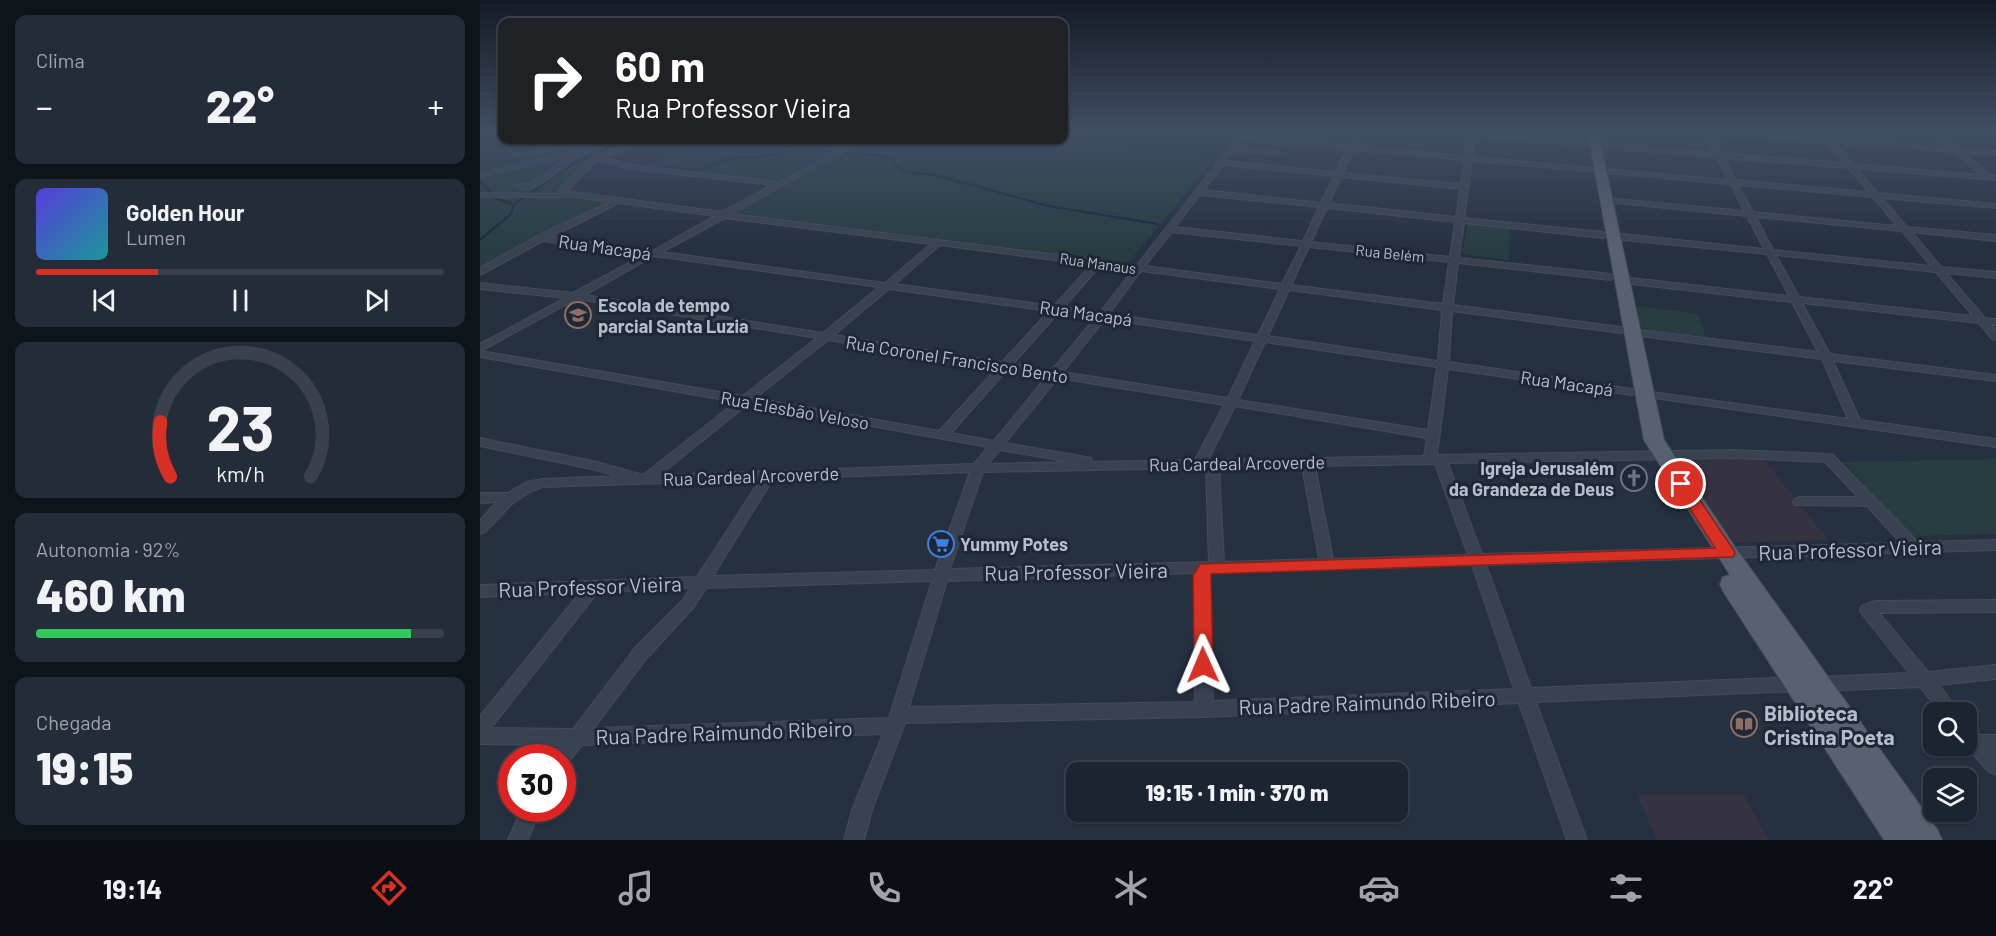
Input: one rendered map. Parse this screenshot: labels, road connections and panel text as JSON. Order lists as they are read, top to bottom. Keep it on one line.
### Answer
{"streets":{"street":["Rua Macapá","Rua Belém","Rua Manaus","Rua Coronel Francisco Bento","Rua Elesbão Veloso","Rua Cardeal Arcoverde","Rua Professor Vieira","Rua Padre Raimundo Ribeiro"]},"crossings":[["Rua Elesbão Veloso","Rua Cardeal Arcoverde"]],"places":{"school or university":["Escola de tempo parcial Santa Luzia"],"church":["Igreja Jerusalém da Grandeza de Deus"],"supermarket":["Yummy Potes"],"library":["Biblioteca Cristina Poeta"]},"page":{"tile":["Clima",["Autonomia · 92%","460 km"],["Chegada","19:15"]],"turn":["60 m","Rua Professor Vieira"],"heat":["−","22°","+"],"song":["Golden Hour","Lumen"],"limit":"30","trip":"19:15 · 1 min · 370 m","tabs":["19:14","22°"],"gauge":["23","km/h"]}}
